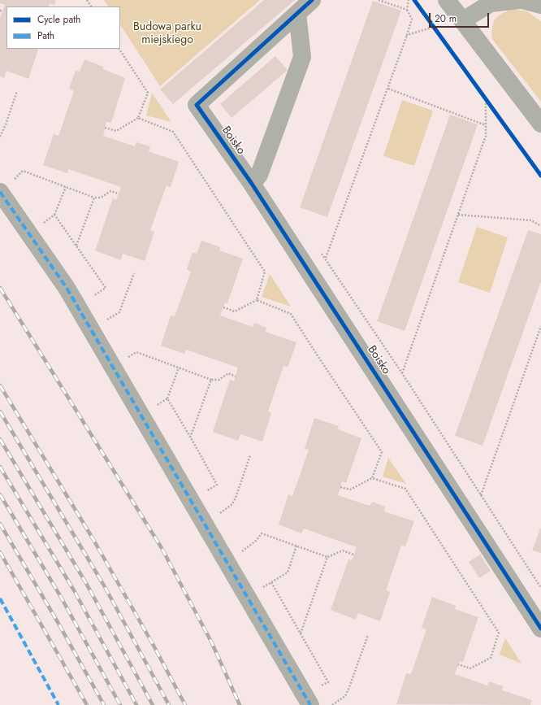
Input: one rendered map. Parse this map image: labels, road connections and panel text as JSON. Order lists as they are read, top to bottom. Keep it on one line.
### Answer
{"streets":{"street":["Boisko"]},"parks":["Budowa parku miejskiego"],"legend":["Cycle path","Path"],"scale_bar":"20 m"}
